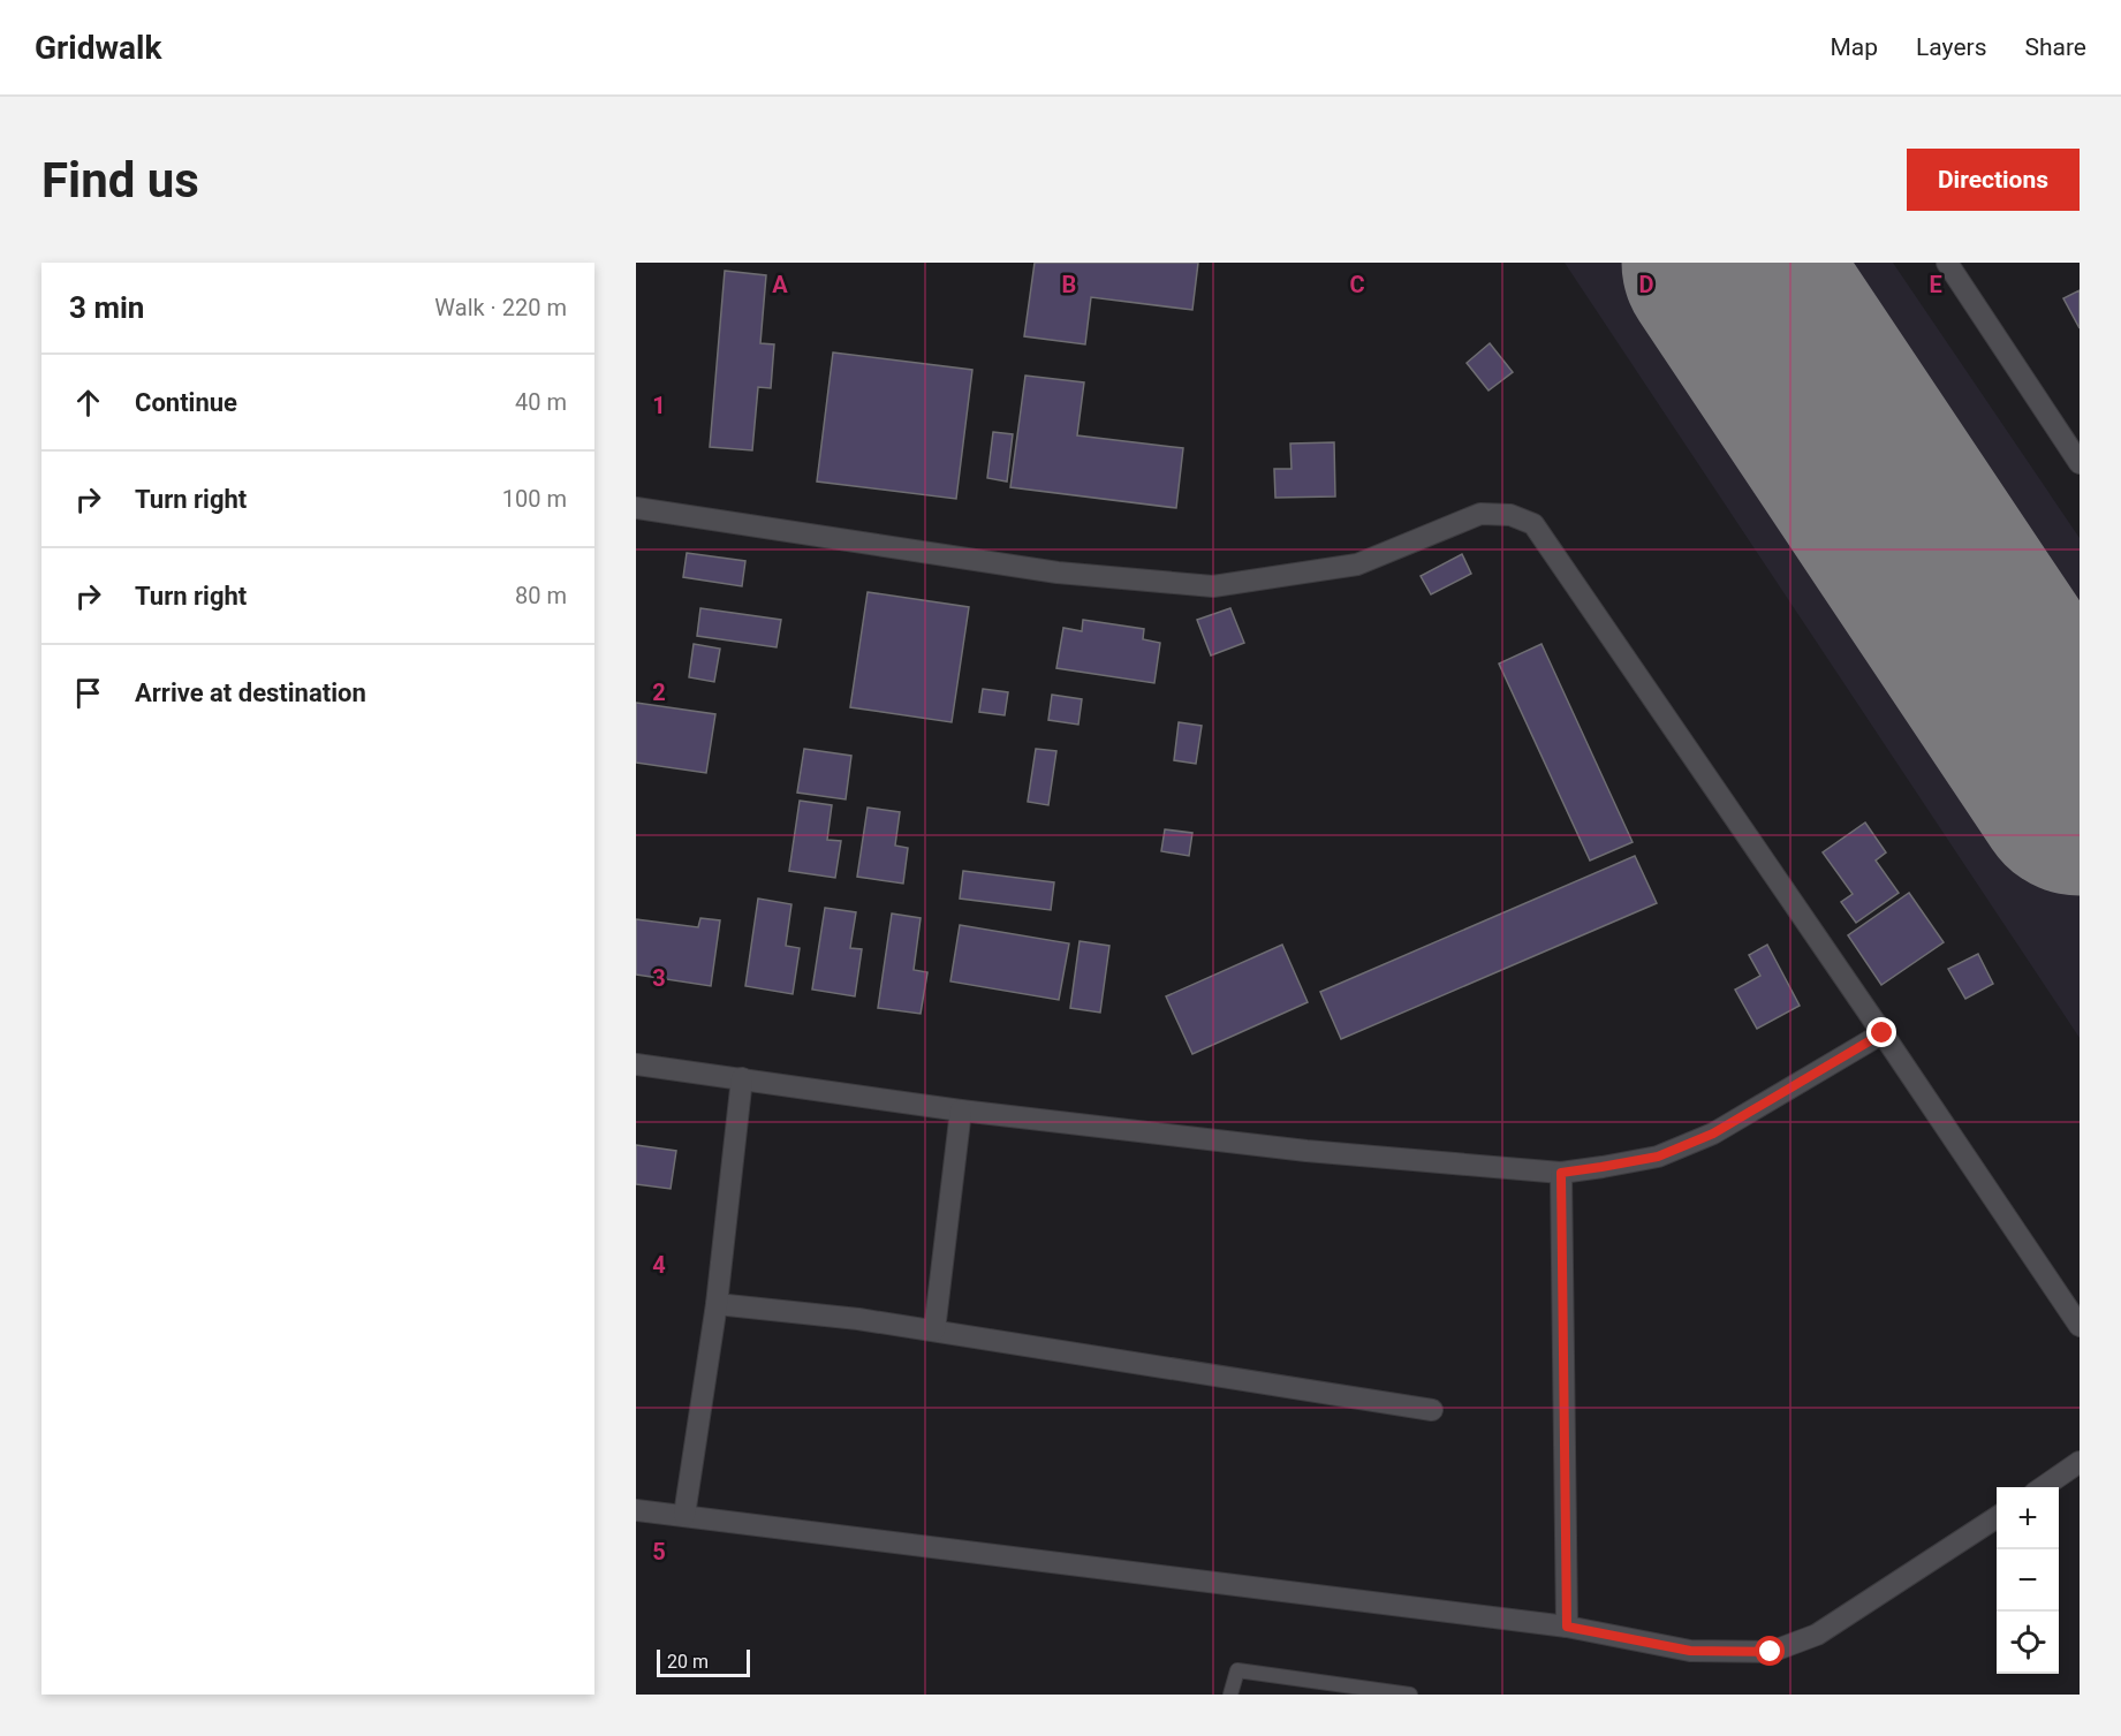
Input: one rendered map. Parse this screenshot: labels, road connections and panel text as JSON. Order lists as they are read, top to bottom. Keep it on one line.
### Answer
{"scale_bar":"20 m","page":{"header":"Gridwalk","nav":["Map","Layers","Share"],"buttons":"Directions","title":"Find us","heading":["3 min","Walk · 220 m"],"list":[["Continue","40 m"],["Turn right","100 m"],["Turn right","80 m"],"Arrive at destination"],"map_buttons":["+","−"],"scale":"20 m"},"grid":{"columns":["A","B","C","D","E"],"rows":["1","2","3","4","5"]}}
